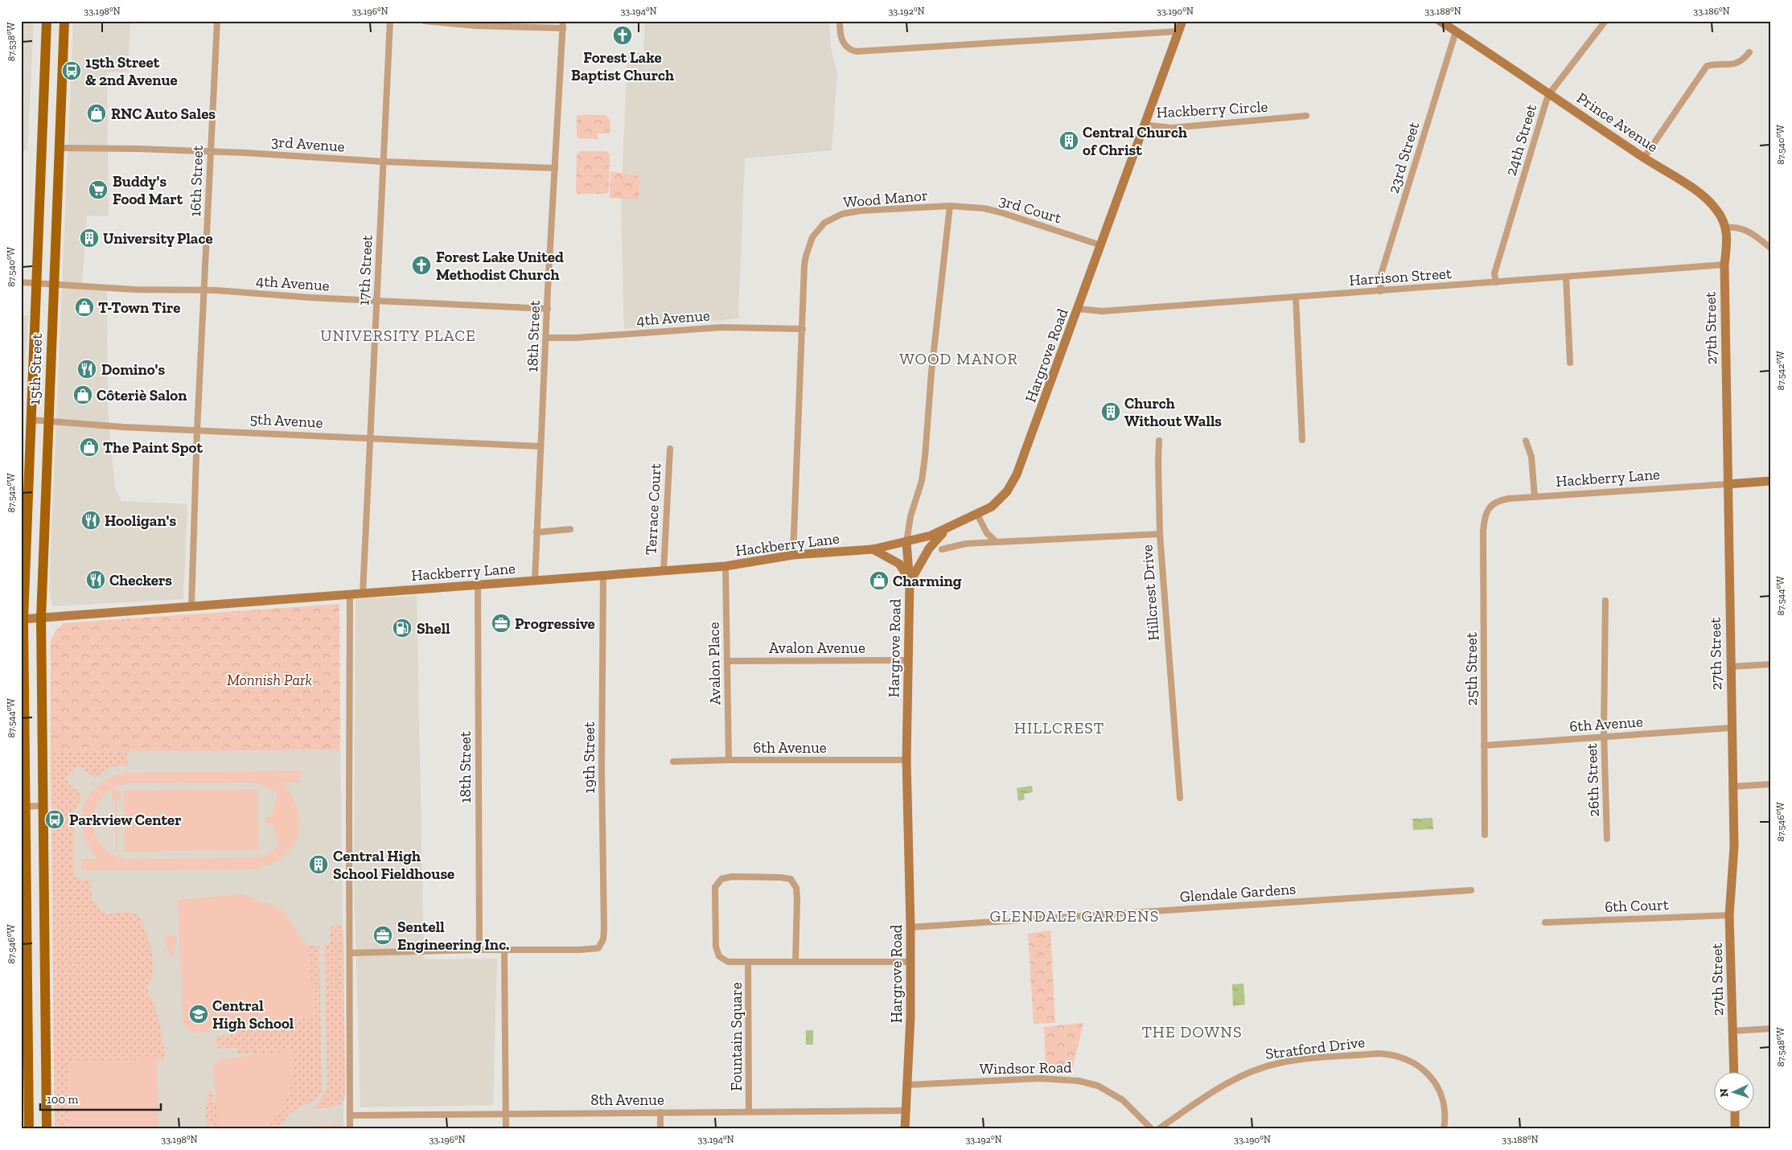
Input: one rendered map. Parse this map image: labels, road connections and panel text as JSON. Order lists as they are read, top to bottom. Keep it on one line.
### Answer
{"streets":{"main road":["Prince Avenue","27th Street","Hargrove Road","15th Street","Hackberry Lane"],"street":["Hackberry Circle","24th Street","3rd Avenue","23rd Street","16th Street","Wood Manor","3rd Court","17th Street","Harrison Street","4th Avenue","18th Street","5th Avenue","Terrace Court","Hillcrest Drive","Avalon Avenue","Avalon Place","25th Street","6th Avenue","19th Street","26th Street","Glendale Gardens","6th Court","Fountain Square","Stratford Drive","Windsor Road","8th Avenue"]},"crossings":[["Hackberry Circle","Hargrove Road"],["Prince Avenue","24th Street"],["Prince Avenue","23rd Street"],["Prince Avenue","27th Street"],["24th Street","Harrison Street"],["3rd Avenue","16th Street"],["3rd Avenue","17th Street"],["3rd Avenue","18th Street"],["3rd Avenue","15th Street"],["23rd Street","Harrison Street"],["16th Street","4th Avenue"],["16th Street","5th Avenue"],["16th Street","Hackberry Lane"],["Wood Manor","3rd Court"],["Wood Manor","4th Avenue"],["Wood Manor","Hargrove Road"],["Wood Manor","Hackberry Lane"],["3rd Court","Hargrove Road"],["17th Street","4th Avenue"],["17th Street","5th Avenue"],["17th Street","Hackberry Lane"],["Harrison Street","27th Street"],["Harrison Street","Hargrove Road"],["4th Avenue","18th Street"],["4th Avenue","15th Street"],["27th Street","Hackberry Lane"],["27th Street","6th Avenue"],["27th Street","6th Court"],["18th Street","5th Avenue"],["18th Street","Hackberry Lane"],["Hargrove Road","Hackberry Lane"],["Hargrove Road","Avalon Avenue"],["Hargrove Road","6th Avenue"],["Hargrove Road","Glendale Gardens"],["Hargrove Road","Fountain Square"],["Hargrove Road","Windsor Road"],["Hargrove Road","8th Avenue"],["15th Street","5th Avenue"],["15th Street","Hackberry Lane"],["Hackberry Lane","Terrace Court"],["Hackberry Lane","Avalon Place"],["Hackberry Lane","25th Street"],["Hackberry Lane","19th Street"],["Avalon Avenue","Avalon Place"],["Avalon Place","6th Avenue"],["25th Street","6th Avenue"],["6th Avenue","26th Street"],["Fountain Square","8th Avenue"]],"districts":["UNIVERSITY PLACE","WOOD MANOR","HILLCREST","GLENDALE GARDENS","THE DOWNS"],"parks":["Monnish Park"],"places":{"church":["Forest Lake Baptist Church","Forest Lake United Methodist Church"],"bus stop":["15th Street & 2nd Avenue","Parkview Center"],"shop":["RNC Auto Sales","T-Town Tire","Côteriè Salon","The Paint Spot","Charming"],"building":["Central Church of Christ","University Place","Church Without Walls","Central High School Fieldhouse"],"supermarket":["Buddy's Food Mart"],"restaurant":["Domino's","Hooligan's","Checkers"],"office":["Progressive","Sentell Engineering Inc."],"fuel station":["Shell"],"school or university":["Central High School"]},"scale_bar":"100 m","north":"left","coordinates":["33.198°N","33.196°N","33.194°N","33.192°N","33.190°N","33.188°N","33.186°N","87.538°W","87.540°W","87.542°W","87.544°W","87.546°W","87.548°W"]}
